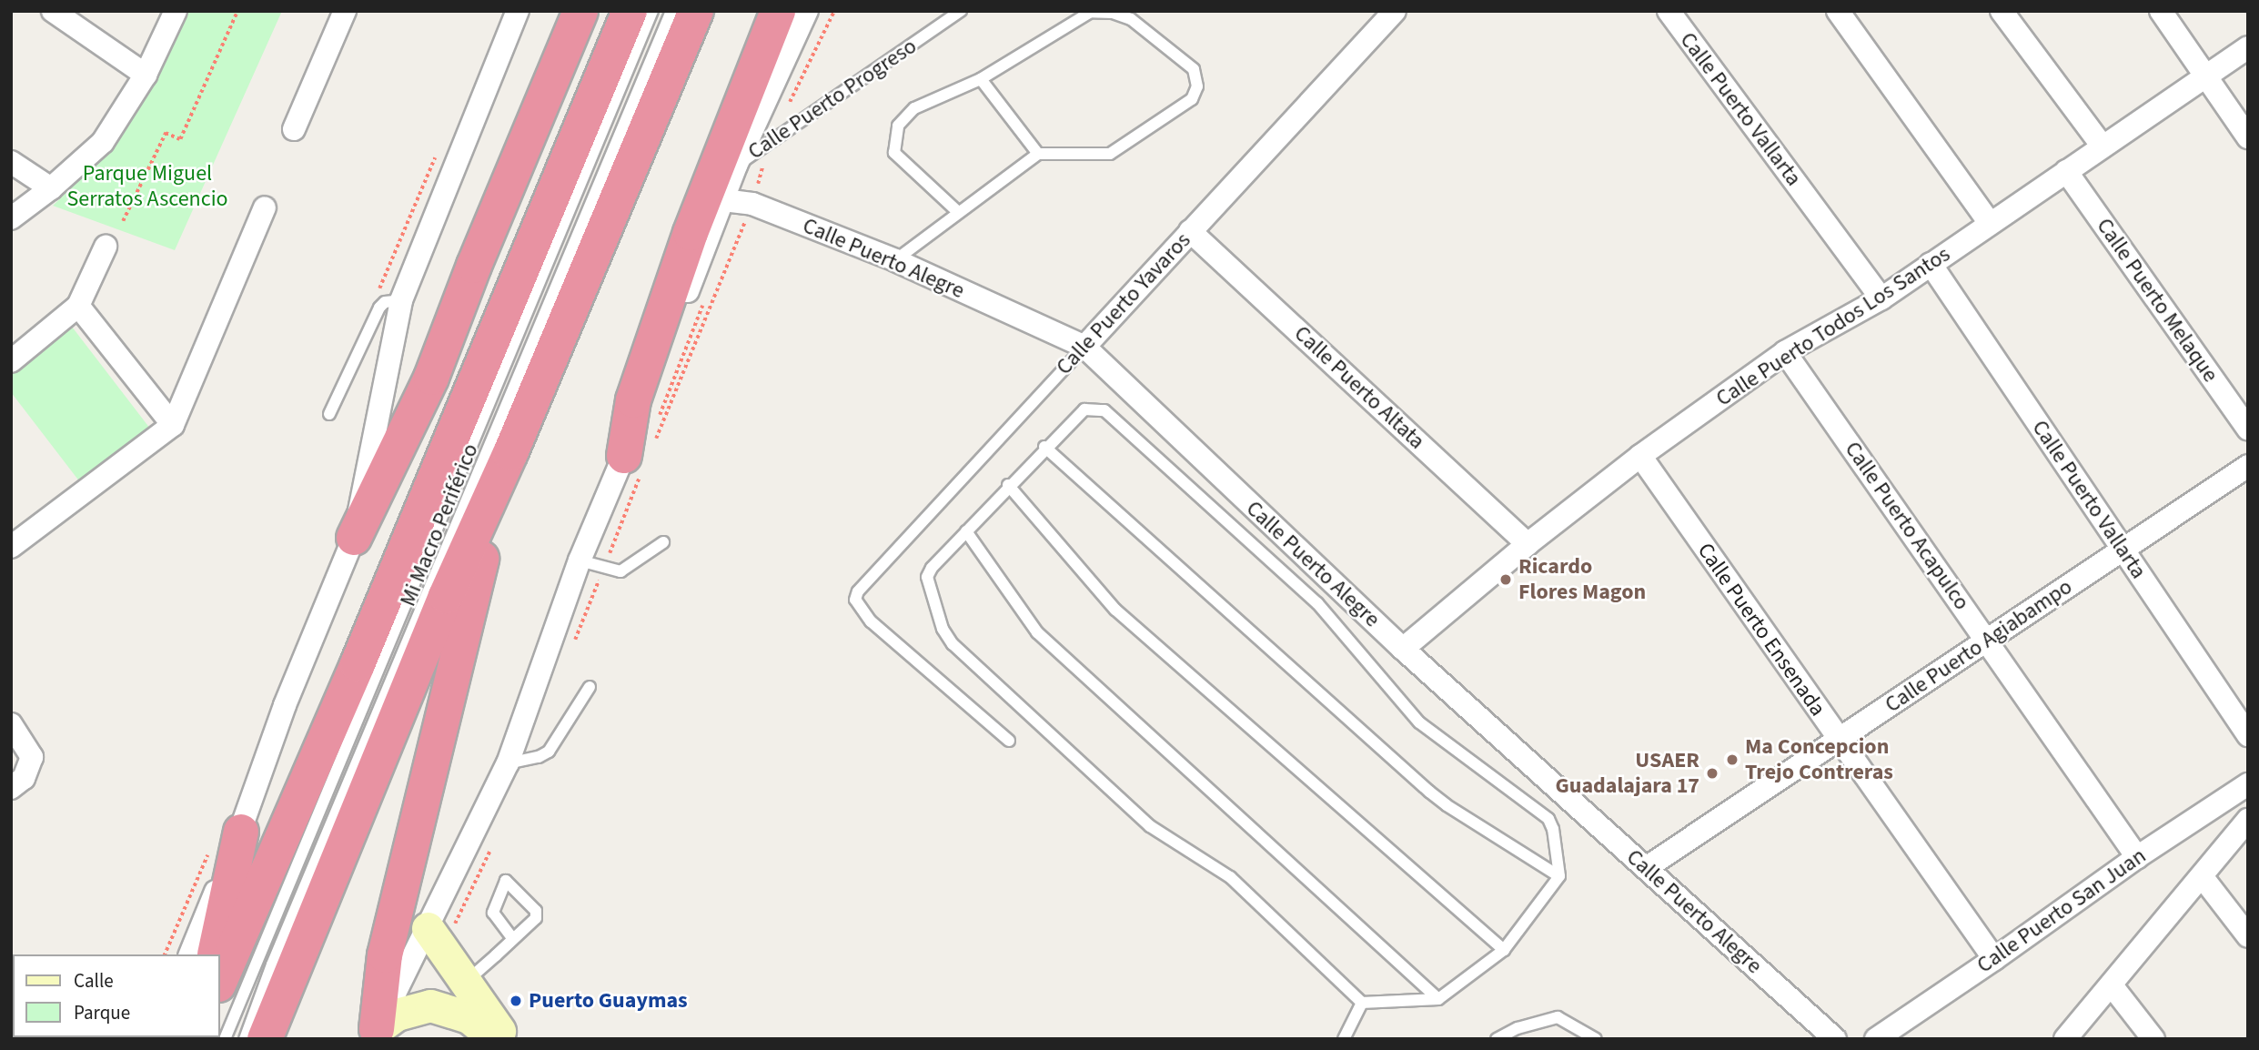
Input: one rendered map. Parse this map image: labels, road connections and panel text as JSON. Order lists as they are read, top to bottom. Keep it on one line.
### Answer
{"streets":{"street":["Calle Puerto Vallarta","Calle Puerto Alegre","Calle Puerto Melaque","Calle Puerto Yavaros","Calle Puerto Todos Los Santos","Calle Puerto Altata","Calle Puerto Acapulco","Calle Puerto Ensenada","Calle Puerto Agiabampo","Calle Puerto San Juan"],"lane":["Calle Puerto Progreso","Mi Macro Periférico"]},"crossings":[["Calle Puerto Vallarta","Calle Puerto Todos Los Santos"],["Calle Puerto Vallarta","Calle Puerto Agiabampo"],["Calle Puerto Alegre","Calle Puerto Yavaros"],["Calle Puerto Alegre","Calle Puerto Todos Los Santos"],["Calle Puerto Alegre","Calle Puerto Agiabampo"],["Calle Puerto Melaque","Calle Puerto Todos Los Santos"],["Calle Puerto Yavaros","Calle Puerto Altata"],["Calle Puerto Todos Los Santos","Calle Puerto Altata"],["Calle Puerto Todos Los Santos","Calle Puerto Acapulco"],["Calle Puerto Todos Los Santos","Calle Puerto Ensenada"],["Calle Puerto Acapulco","Calle Puerto Agiabampo"],["Calle Puerto Acapulco","Calle Puerto San Juan"],["Calle Puerto Ensenada","Calle Puerto Agiabampo"],["Calle Puerto Ensenada","Calle Puerto San Juan"]],"parks":["Parque Miguel Serratos Ascencio"],"places":["Ricardo Flores Magon","Ma Concepcion Trejo Contreras","USAER Guadalajara 17","Puerto Guaymas"],"legend":["Calle","Parque"]}
